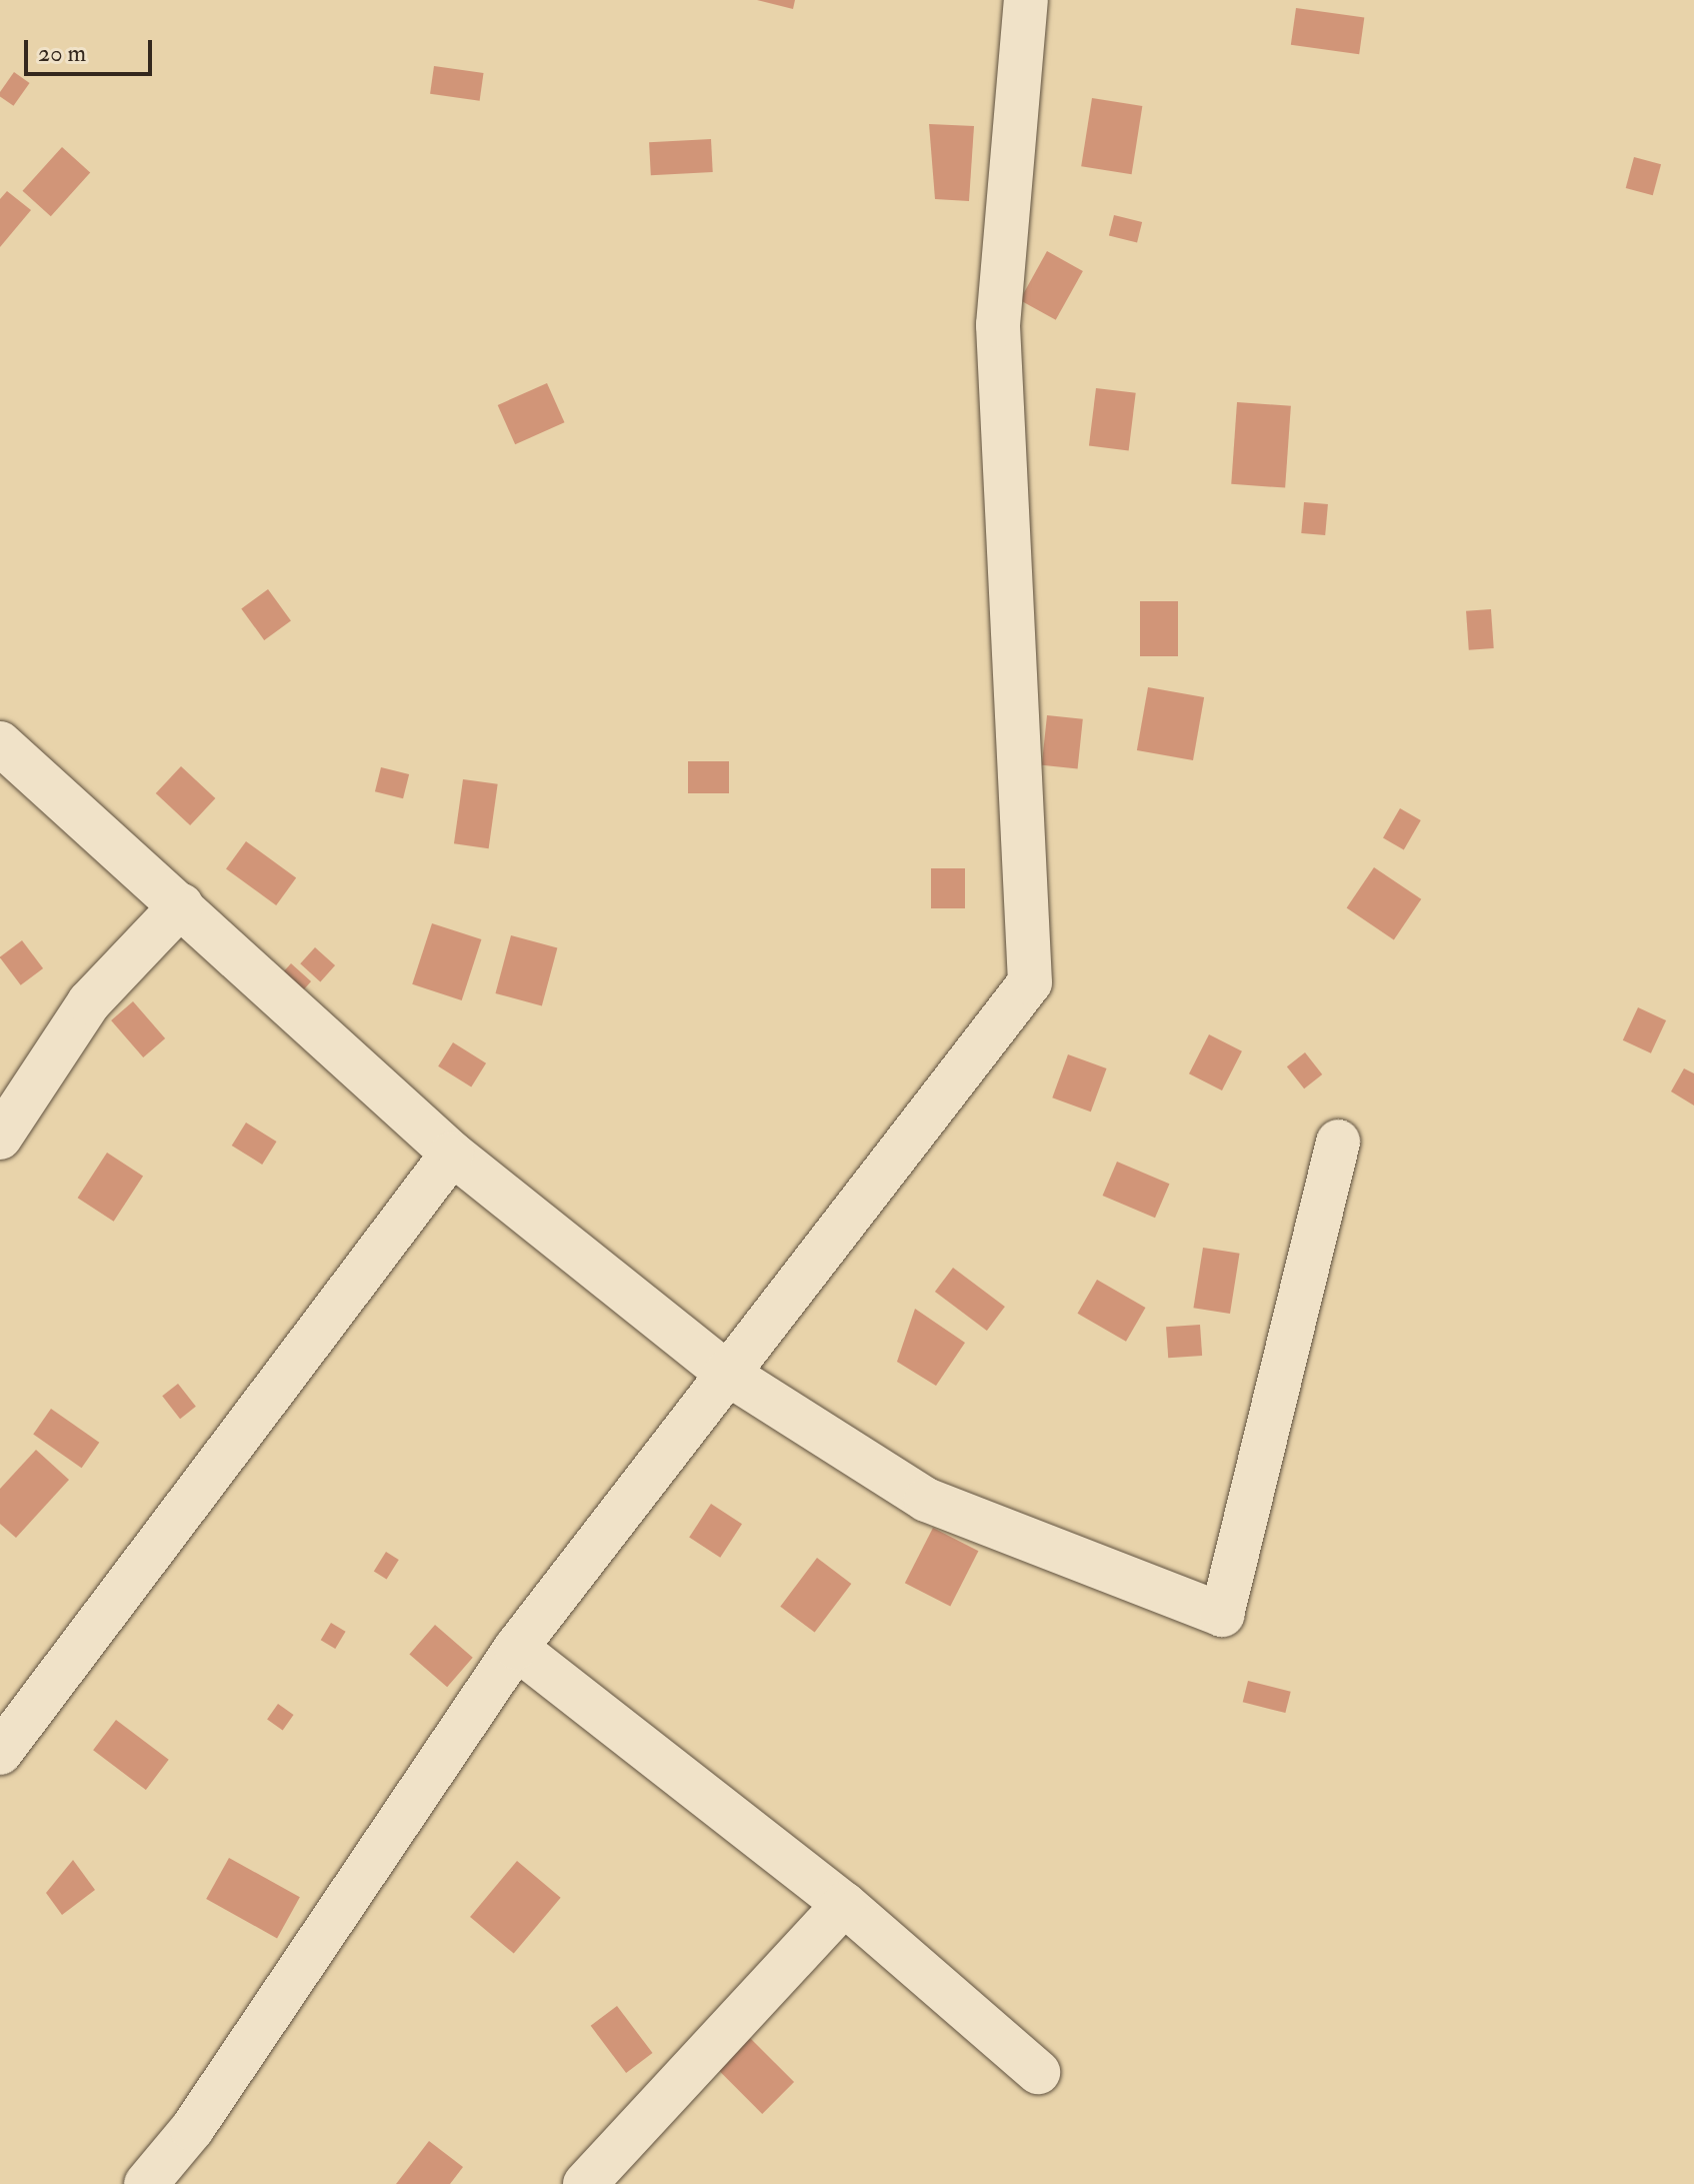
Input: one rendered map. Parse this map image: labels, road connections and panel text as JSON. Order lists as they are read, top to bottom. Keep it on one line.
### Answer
{"scale_bar":"20 m"}
